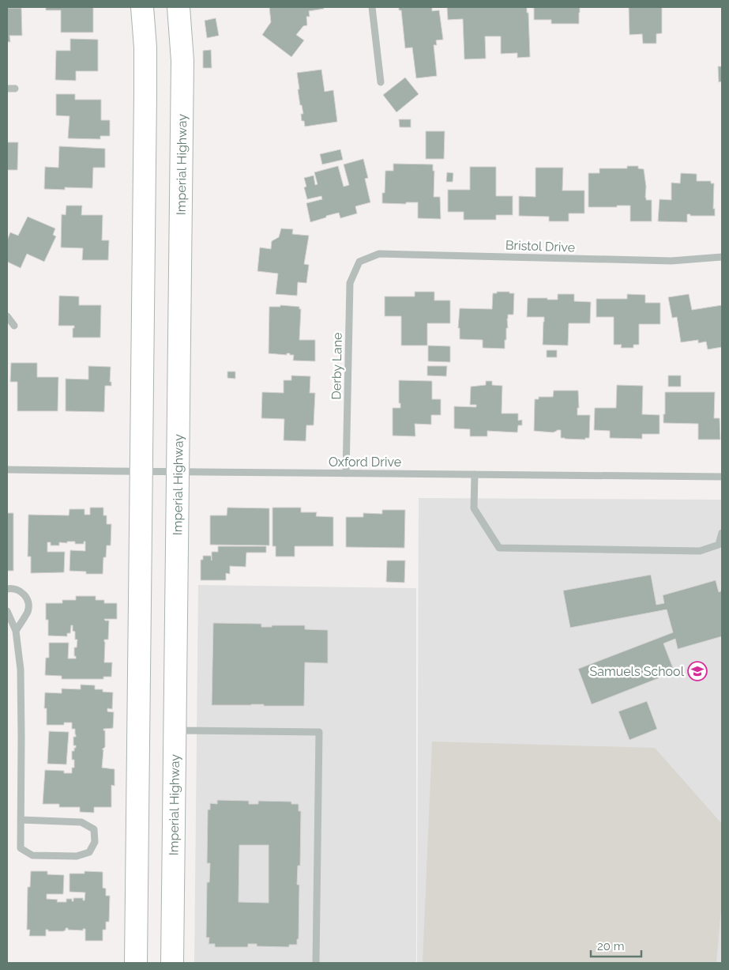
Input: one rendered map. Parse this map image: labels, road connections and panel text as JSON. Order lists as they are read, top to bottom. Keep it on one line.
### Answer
{"streets":{"main road":["Imperial Highway"],"street":["Bristol Drive","Derby Lane","Oxford Drive"]},"crossings":[["Imperial Highway","Oxford Drive"],["Bristol Drive","Derby Lane"],["Derby Lane","Oxford Drive"]],"places":{"school or university":["Samuels School"]},"scale_bar":"20 m"}
